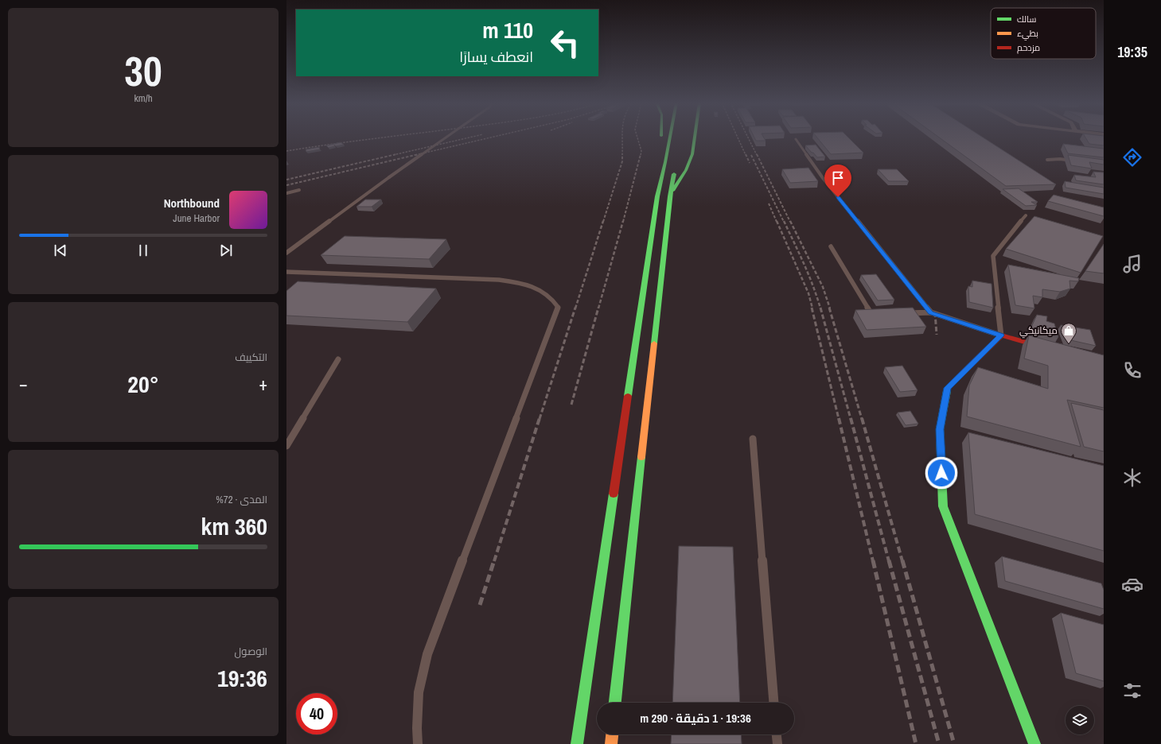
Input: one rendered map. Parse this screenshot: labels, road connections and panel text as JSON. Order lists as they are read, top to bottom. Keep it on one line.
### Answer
{"places":{"shop":["ميكانيكي"]},"legend":["سالك","بطيء","مزدحم"],"page":{"tabs":"19:35","tile":[["30","km/h"],"التكييف",["المدى · 72%","360 km"],["الوصول","19:36"]],"turn":["110 m","انعطف يسارًا"],"song":["Northbound","June Harbor"],"heat":["−","20°","+"],"limit":"40","trip":"19:36 · 1 دقيقة · 290 m"}}
